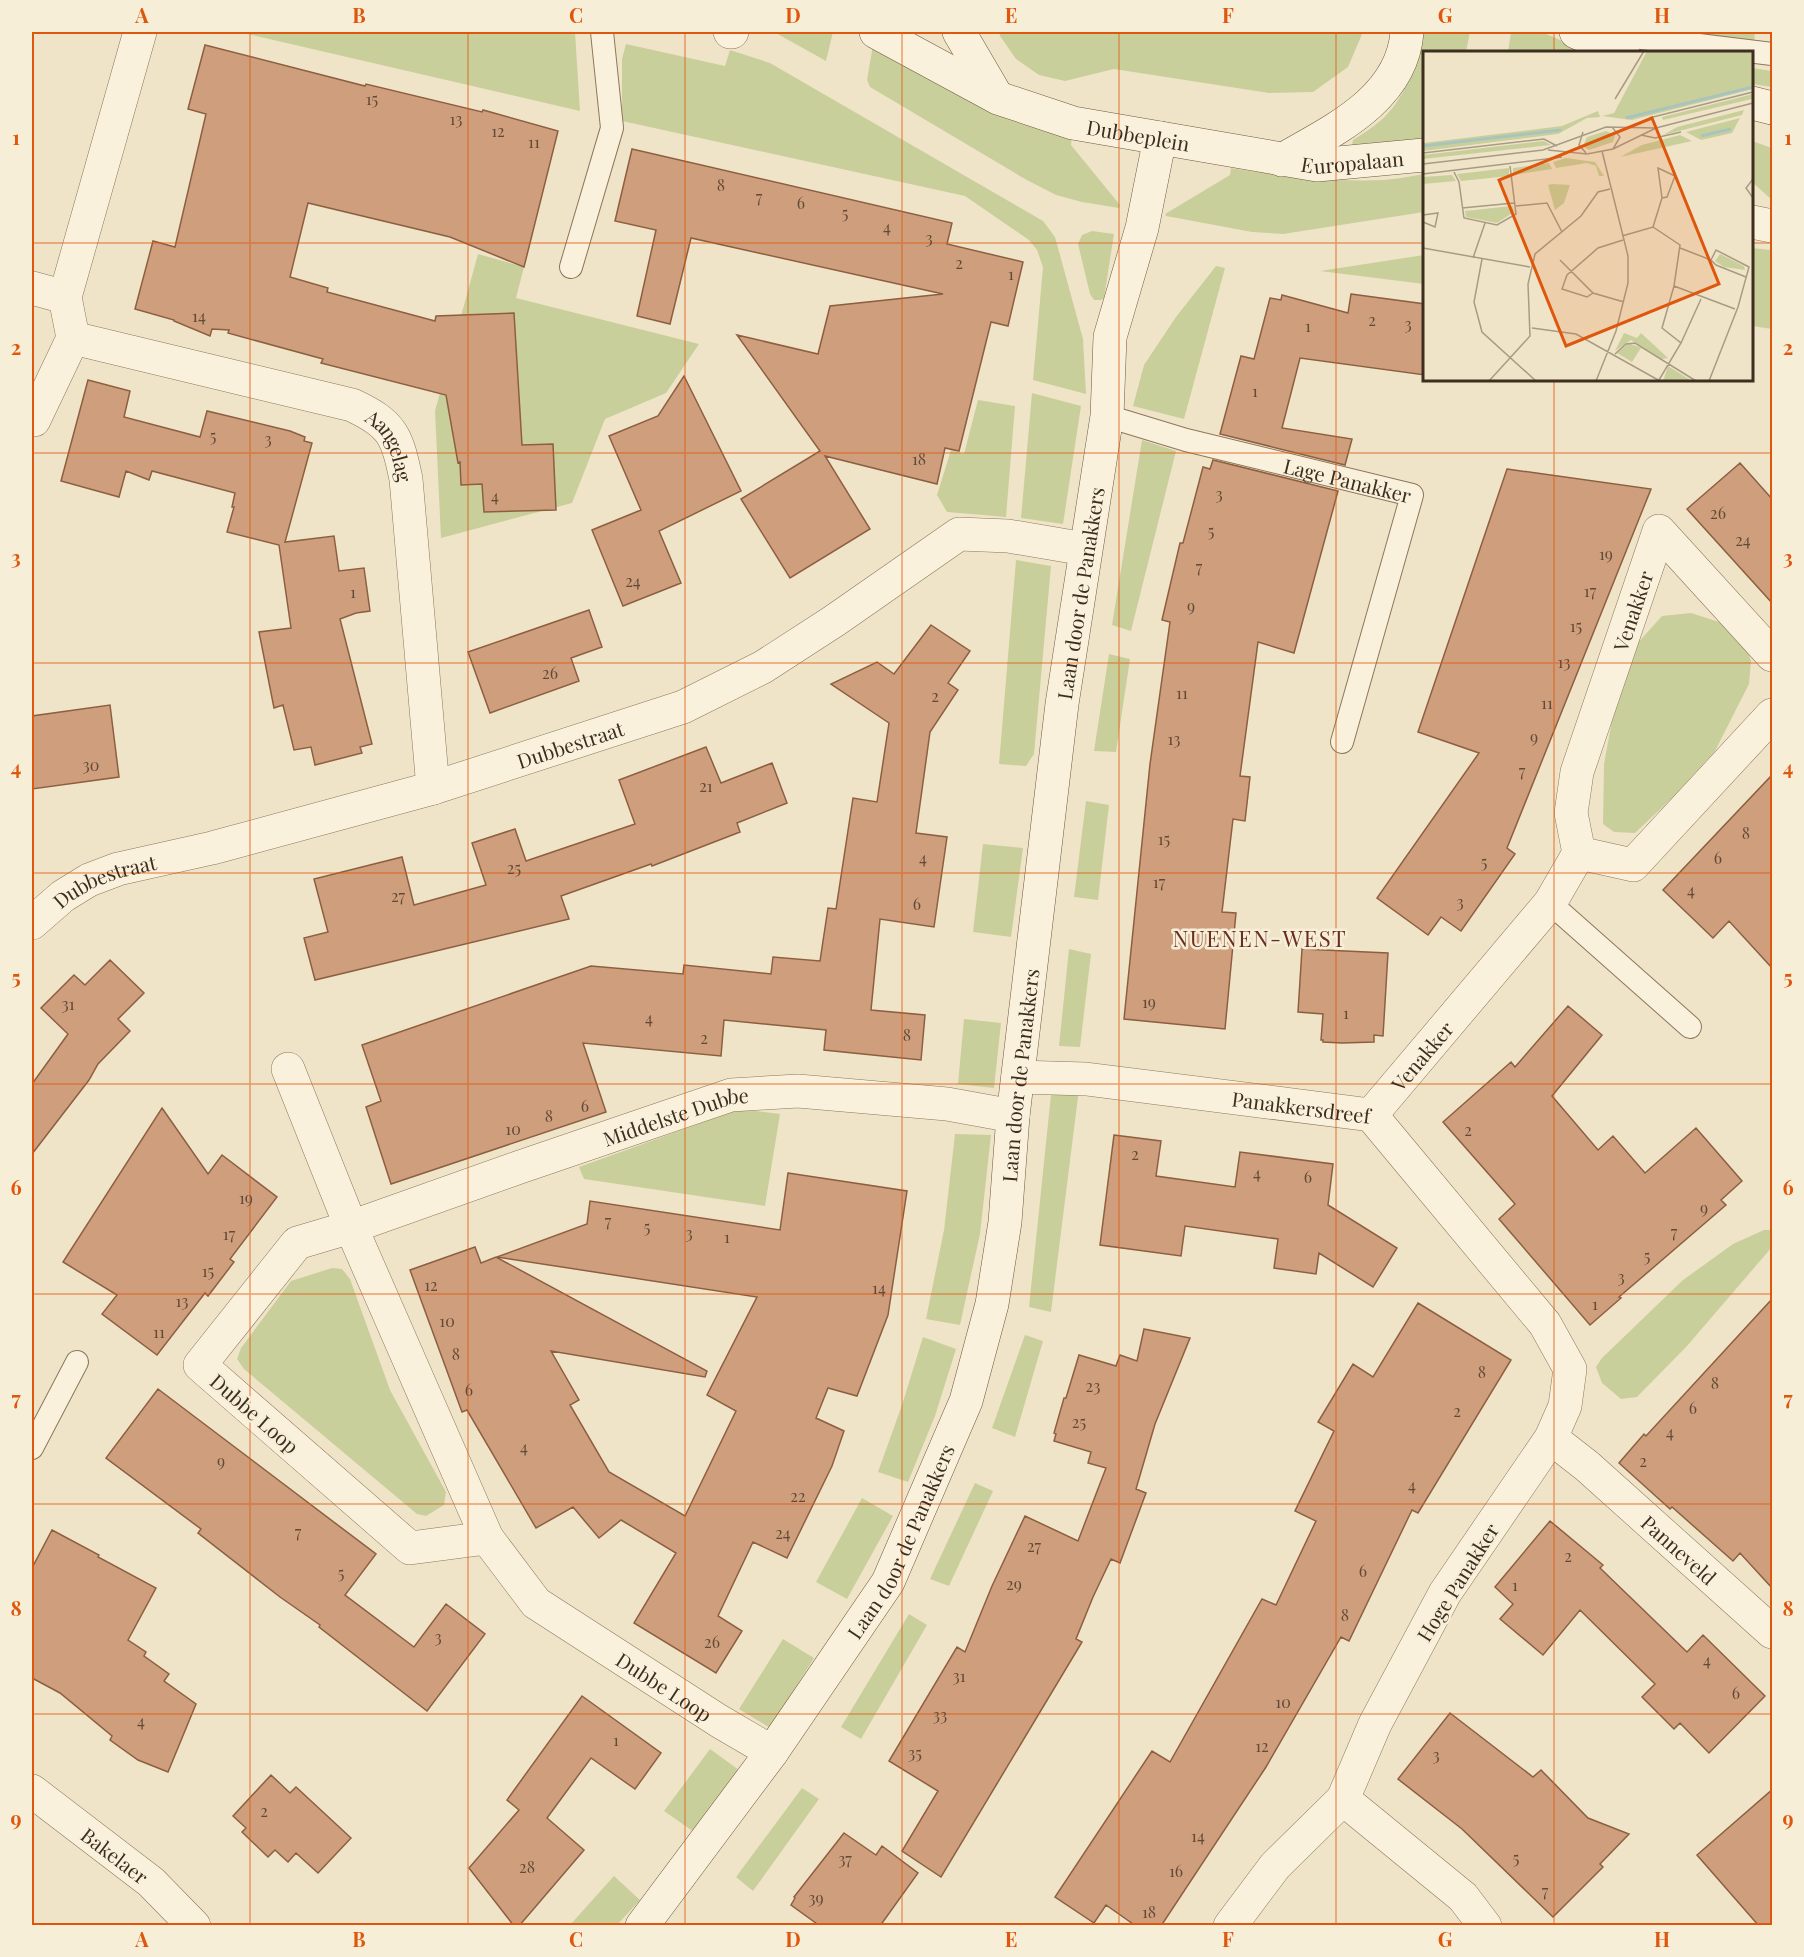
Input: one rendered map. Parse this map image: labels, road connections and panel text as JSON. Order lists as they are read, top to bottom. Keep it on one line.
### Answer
{"streets":{"street":["Dubbeplein","Europalaan","Aangelag","Laan door de Panakkers","Venakker","Dubbestraat","Panakkersdreef","Middelste Dubbe","Dubbe Loop","Panneveld","Hoge Panakker","Bakelaer"],"lane":["Lage Panakker"]},"crossings":[["Dubbeplein","Europalaan"],["Dubbeplein","Laan door de Panakkers"],["Aangelag","Dubbestraat"],["Lage Panakker","Laan door de Panakkers"],["Laan door de Panakkers","Dubbestraat"],["Laan door de Panakkers","Panakkersdreef"],["Laan door de Panakkers","Middelste Dubbe"],["Laan door de Panakkers","Dubbe Loop"],["Venakker","Panakkersdreef"],["Panakkersdreef","Hoge Panakker"],["Middelste Dubbe","Dubbe Loop"],["Panneveld","Hoge Panakker"]],"districts":["NUENEN-WEST"],"house_numbers":["15","13","12","11","8","7","6","5","4","3","2","1","14","2","3","1","1","5","3","18","3","4","26","5","24","19","7","24","17","1","9","15","13","26","11","2","11","9","13","30","7","21","8","15","4","6","5","25","17","4","27","3","6","19","31","1","4","8","2","6","8","10","2","2","4","6","19","9","7","5","7","3","17","1","5","15","3","12","14","13","1","10","11","8","8","8","23","6","6","2","25","4","4","9","2","4","22","7","24","27","2","6","5","29","1","8","3","26","4","31","6","10","33","4","1","12","35","3","2","14","5","37","28","16","7","39","18"],"grid":{"columns":["A","B","C","D","E","F","G","H"],"rows":["1","2","3","4","5","6","7","8","9"]}}
